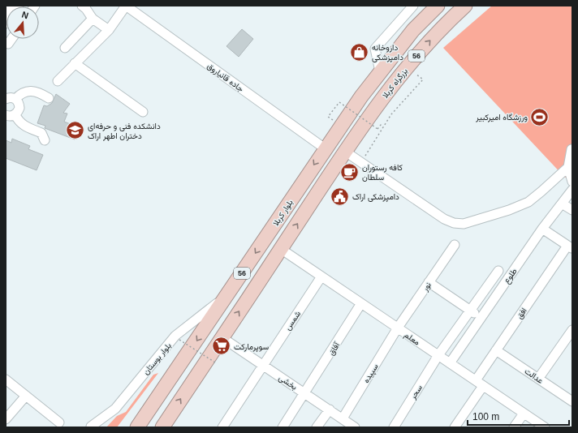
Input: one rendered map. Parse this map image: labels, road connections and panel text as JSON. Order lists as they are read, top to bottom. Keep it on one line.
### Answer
{"streets":{"highway":["56","بزرگراه کربلا","بلوار کربلا"],"street":["جاده قانیاروق","طلوع","نور","افق","شمس","معلم","آفاق","بلوار بوستان","سپیده","عدالت","بخشی","سحر"]},"crossings":[["56","بزرگراه کربلا"],["56","معلم"],["56","بخشی"],["جاده قانیاروق","بلوار کربلا"],["بلوار کربلا","بلوار بوستان"],["طلوع","معلم"],["نور","معلم"],["نور","سپیده"],["افق","معلم"],["افق","عدالت"],["شمس","معلم"],["شمس","بخشی"],["معلم","آفاق"],["معلم","سپیده"],["معلم","سحر"],["آفاق","بخشی"],["سپیده","بخشی"]],"one_way":["بزرگراه کربلا"],"places":{"shop":["داروخانه دامپزشکی"],"sports":["ورزشگاه امیرکبیر"],"school or university":["دانشکده فنی و حرفه‌ای دختران اطهر اراک"],"cafe":["کافه رستوران سلطان"],"public building":["دامپزشکی اراک"],"supermarket":["سوپرمارکت"]},"scale_bar":"100 m","north":"top"}
